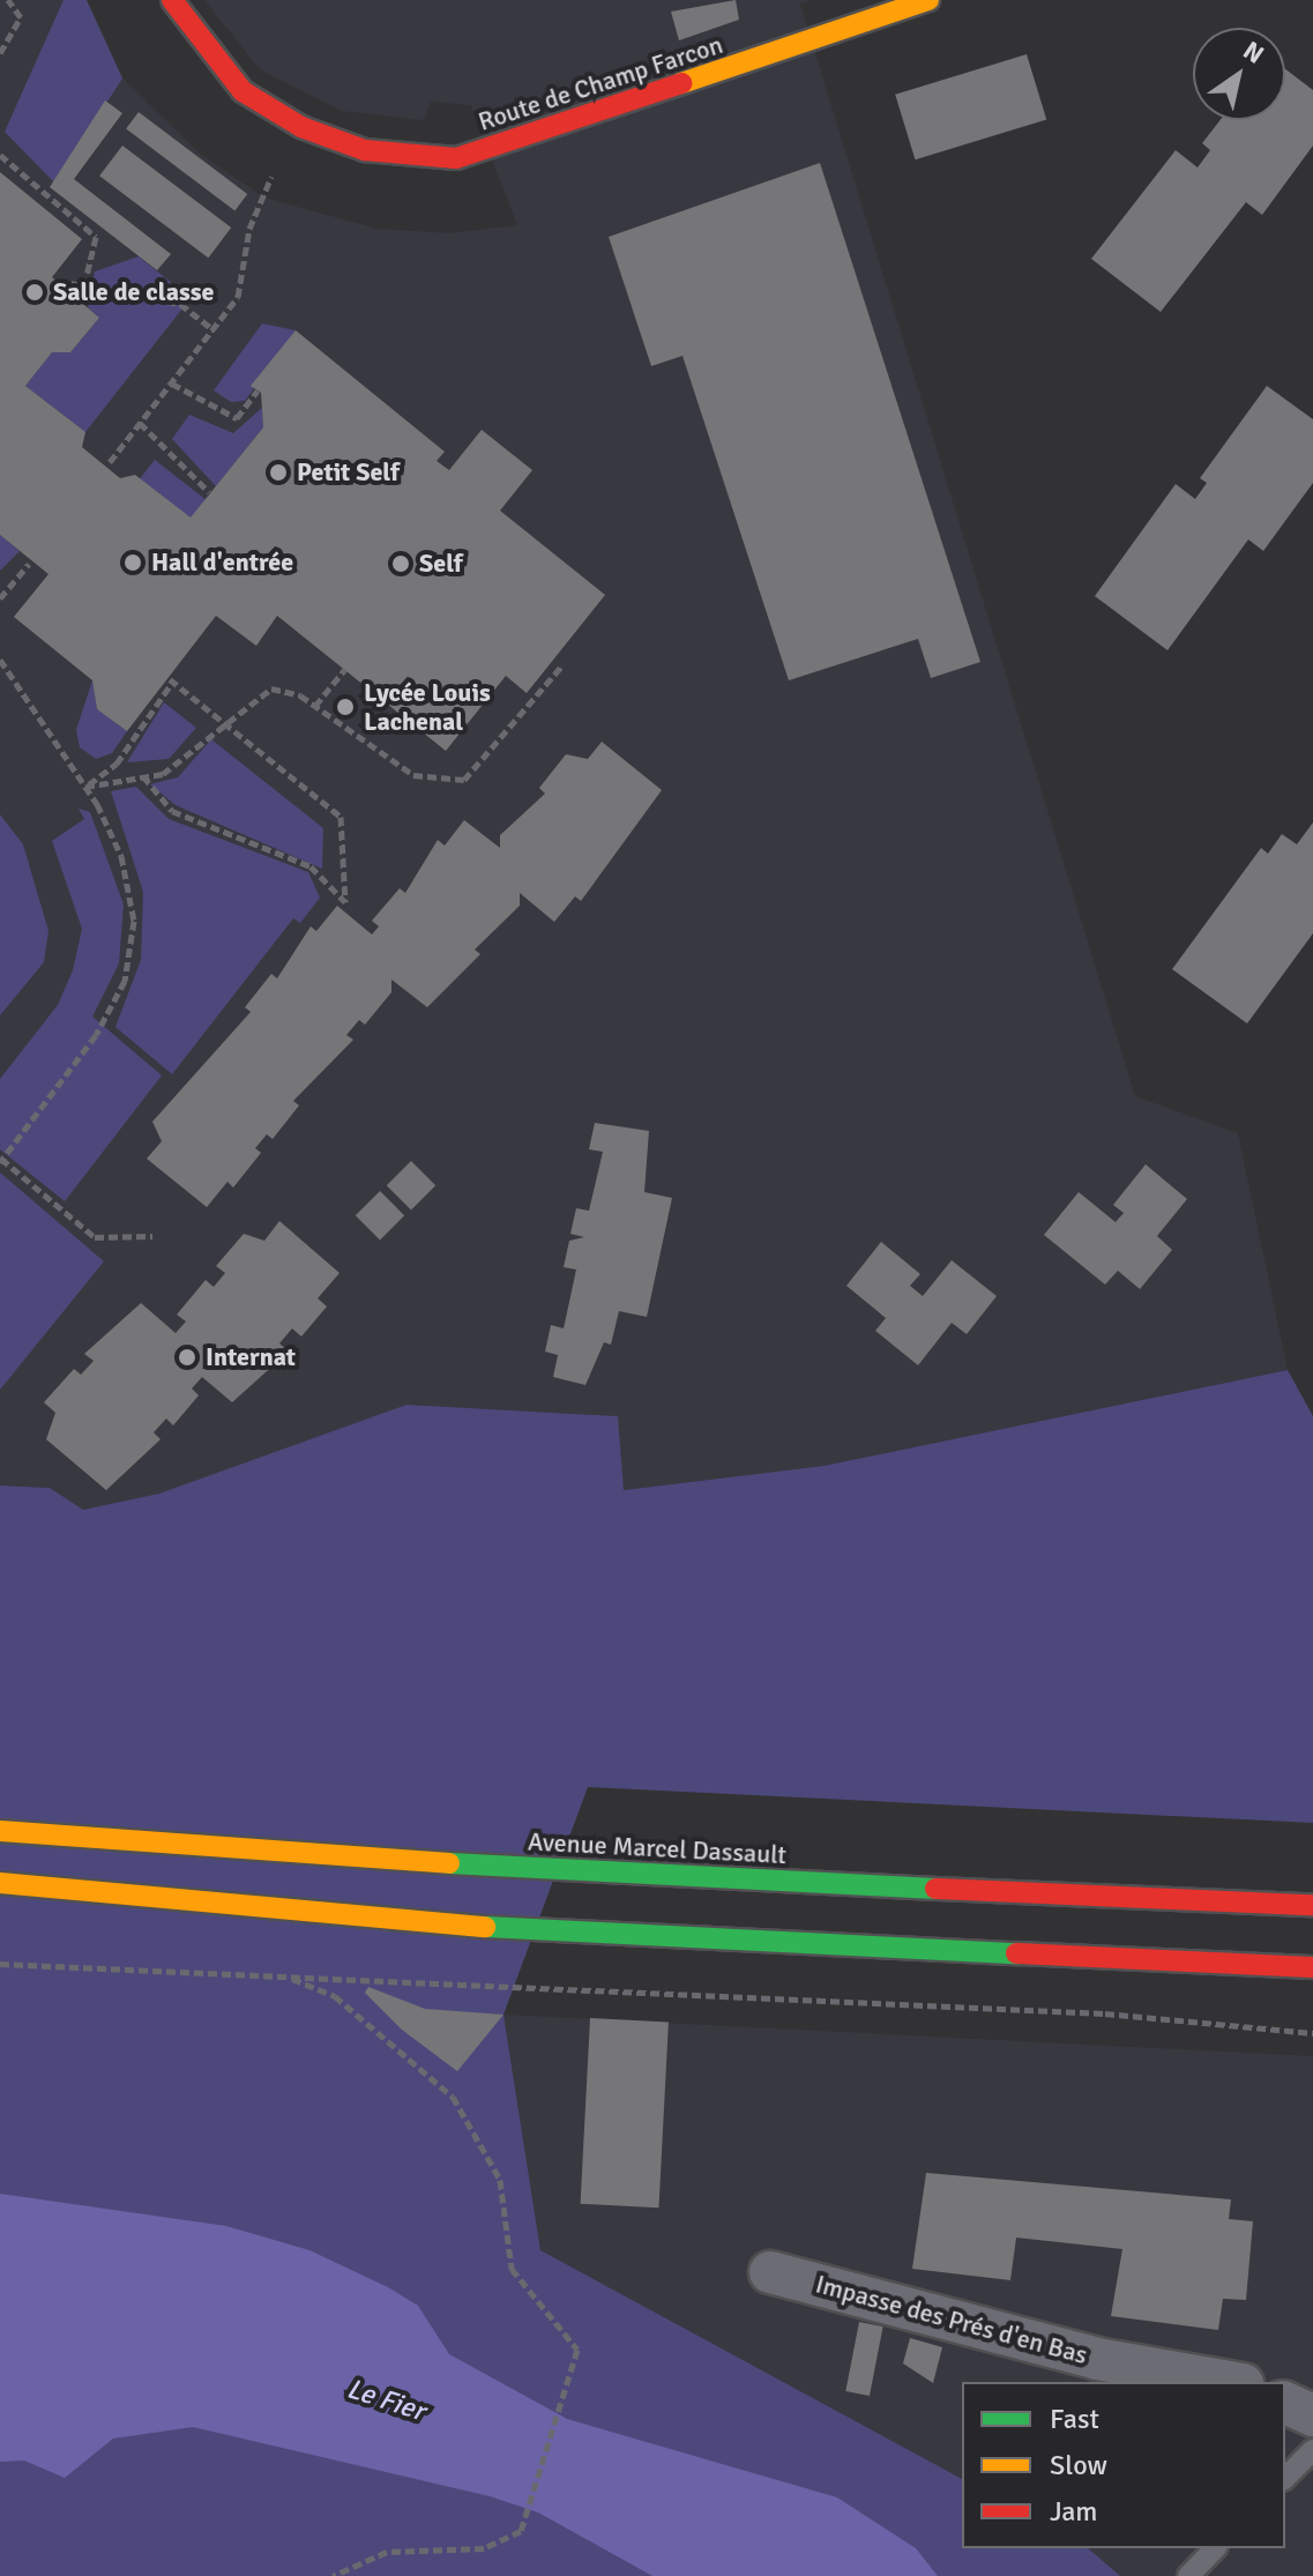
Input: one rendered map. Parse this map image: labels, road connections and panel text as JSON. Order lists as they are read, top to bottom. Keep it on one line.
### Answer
{"streets":{"main road":["Route de Champ Farcon","Avenue Marcel Dassault"],"street":["Impasse des Prés d'en Bas"]},"water":["Le Fier"],"places":["Salle de classe","Petit Self","Hall d'entrée","Self","Lycée Louis Lachenal","Internat"],"legend":["Fast","Slow","Jam"],"north":"top right"}
